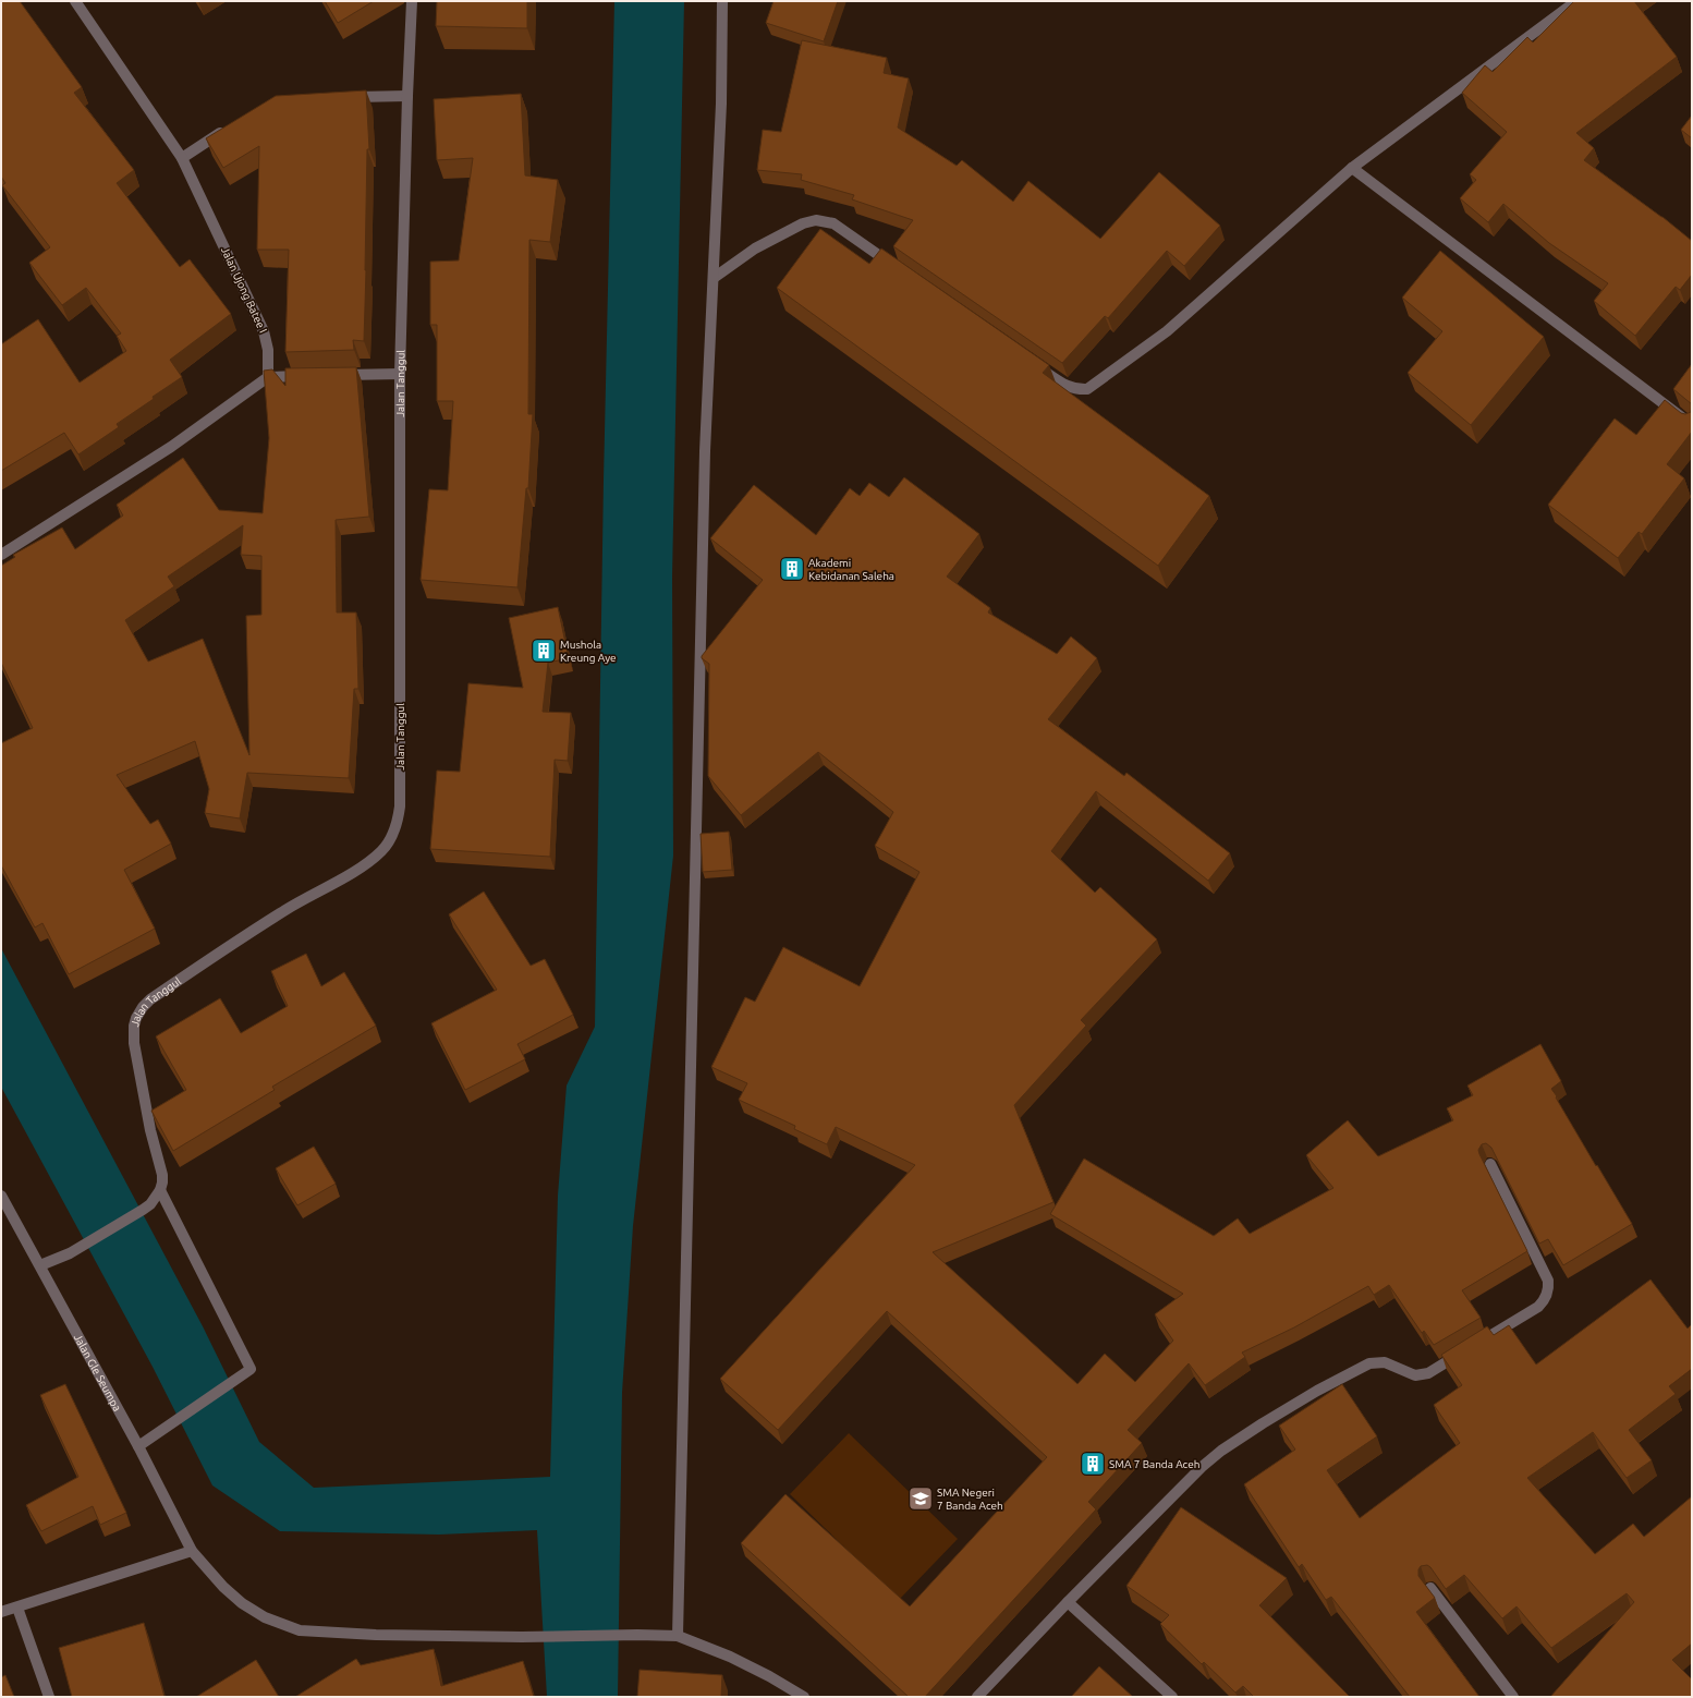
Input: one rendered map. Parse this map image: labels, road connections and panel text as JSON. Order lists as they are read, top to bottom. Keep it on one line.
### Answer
{"streets":{"street":["Jalan Ujong Batee I","Jalan Tanggul","Jalan Gle Seumpa"]},"places":{"building":["Akademi Kebidanan Saleha","Mushola Kreung Aye","SMA 7 Banda Aceh"],"school or university":["SMA Negeri 7 Banda Aceh"]}}
